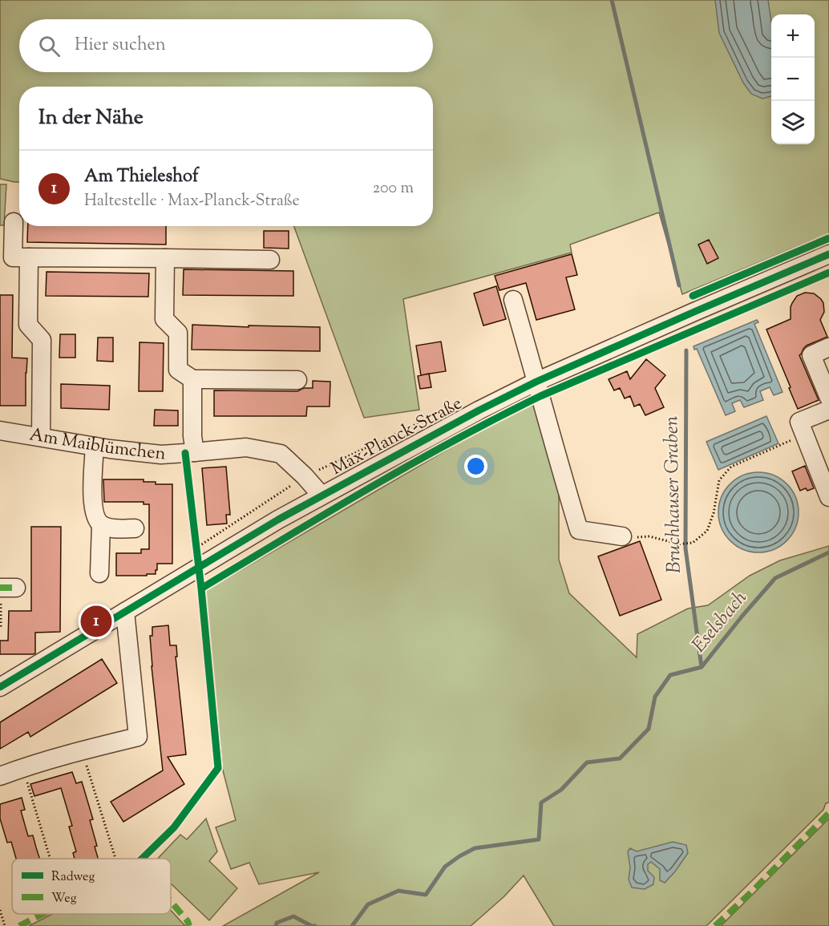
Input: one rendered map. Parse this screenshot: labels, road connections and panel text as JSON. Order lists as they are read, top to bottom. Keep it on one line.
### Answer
{"streets":{"street":["Max-Planck-Straße","Am Maiblümchen"]},"crossings":[["Max-Planck-Straße","Am Maiblümchen"]],"water":["Bruchhauser Graben","Eselsbach"],"legend":["Radweg","Weg"],"page":{"map_buttons":["+","−"],"search":"Hier suchen","heading":"In der Nähe","list":[{"mark":"1","name":"Am Thieleshof","note":"Haltestelle · Max-Planck-Straße","value":"200 m"}],"pins":"1"}}
